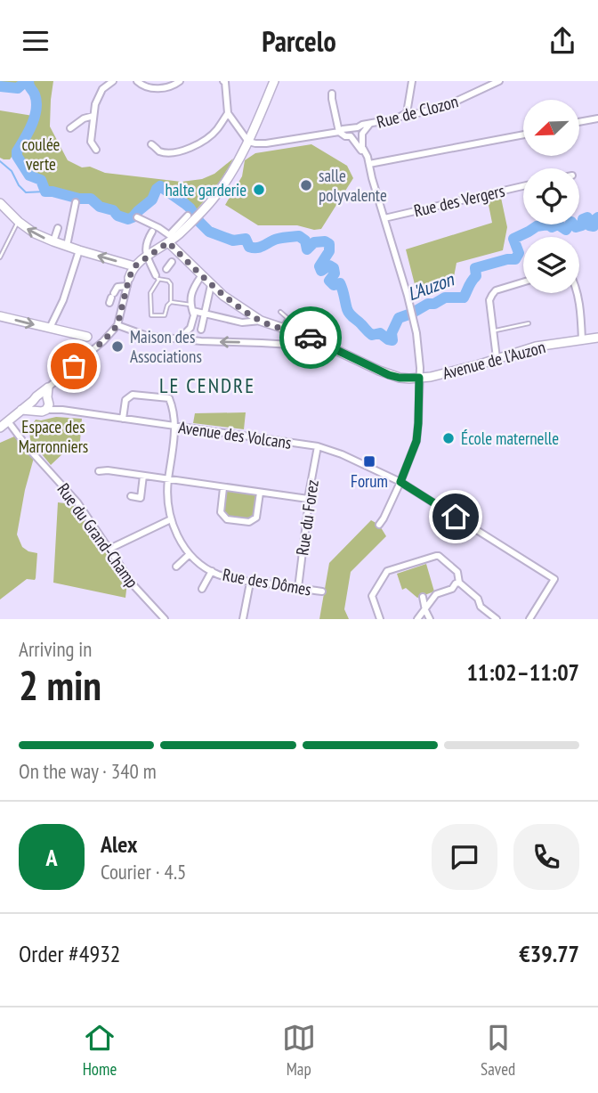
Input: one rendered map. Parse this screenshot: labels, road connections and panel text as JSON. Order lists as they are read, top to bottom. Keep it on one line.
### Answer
{"streets":{"main road":["Avenue de l'Auzon"],"street":["Rue de Clozon","Rue des Vergers","Avenue des Volcans","Rue du Forez","Rue du Grand-Champ","Rue des Dômes"]},"crossings":[["Avenue des Volcans","Rue du Forez"],["Avenue des Volcans","Rue des Dômes"],["Rue du Forez","Rue des Dômes"]],"districts":["LE CENDRE"],"water":["L'Auzon"],"parks":["coulée verte","Espace des Marronniers"],"places":{"other":["salle polyvalente","halte garderie","Maison des Associations","École maternelle"],"transit":["Forum"]},"north":"bottom left","page":{"header":"Parcelo","heading":["2 min","Arriving in","11:02–11:07"],"panel":["Alex","Courier · 4.5","Order #4932","€39.77"],"bar":"On the way · 340 m","round":"A","tabs":["Home","Map","Saved"]}}
